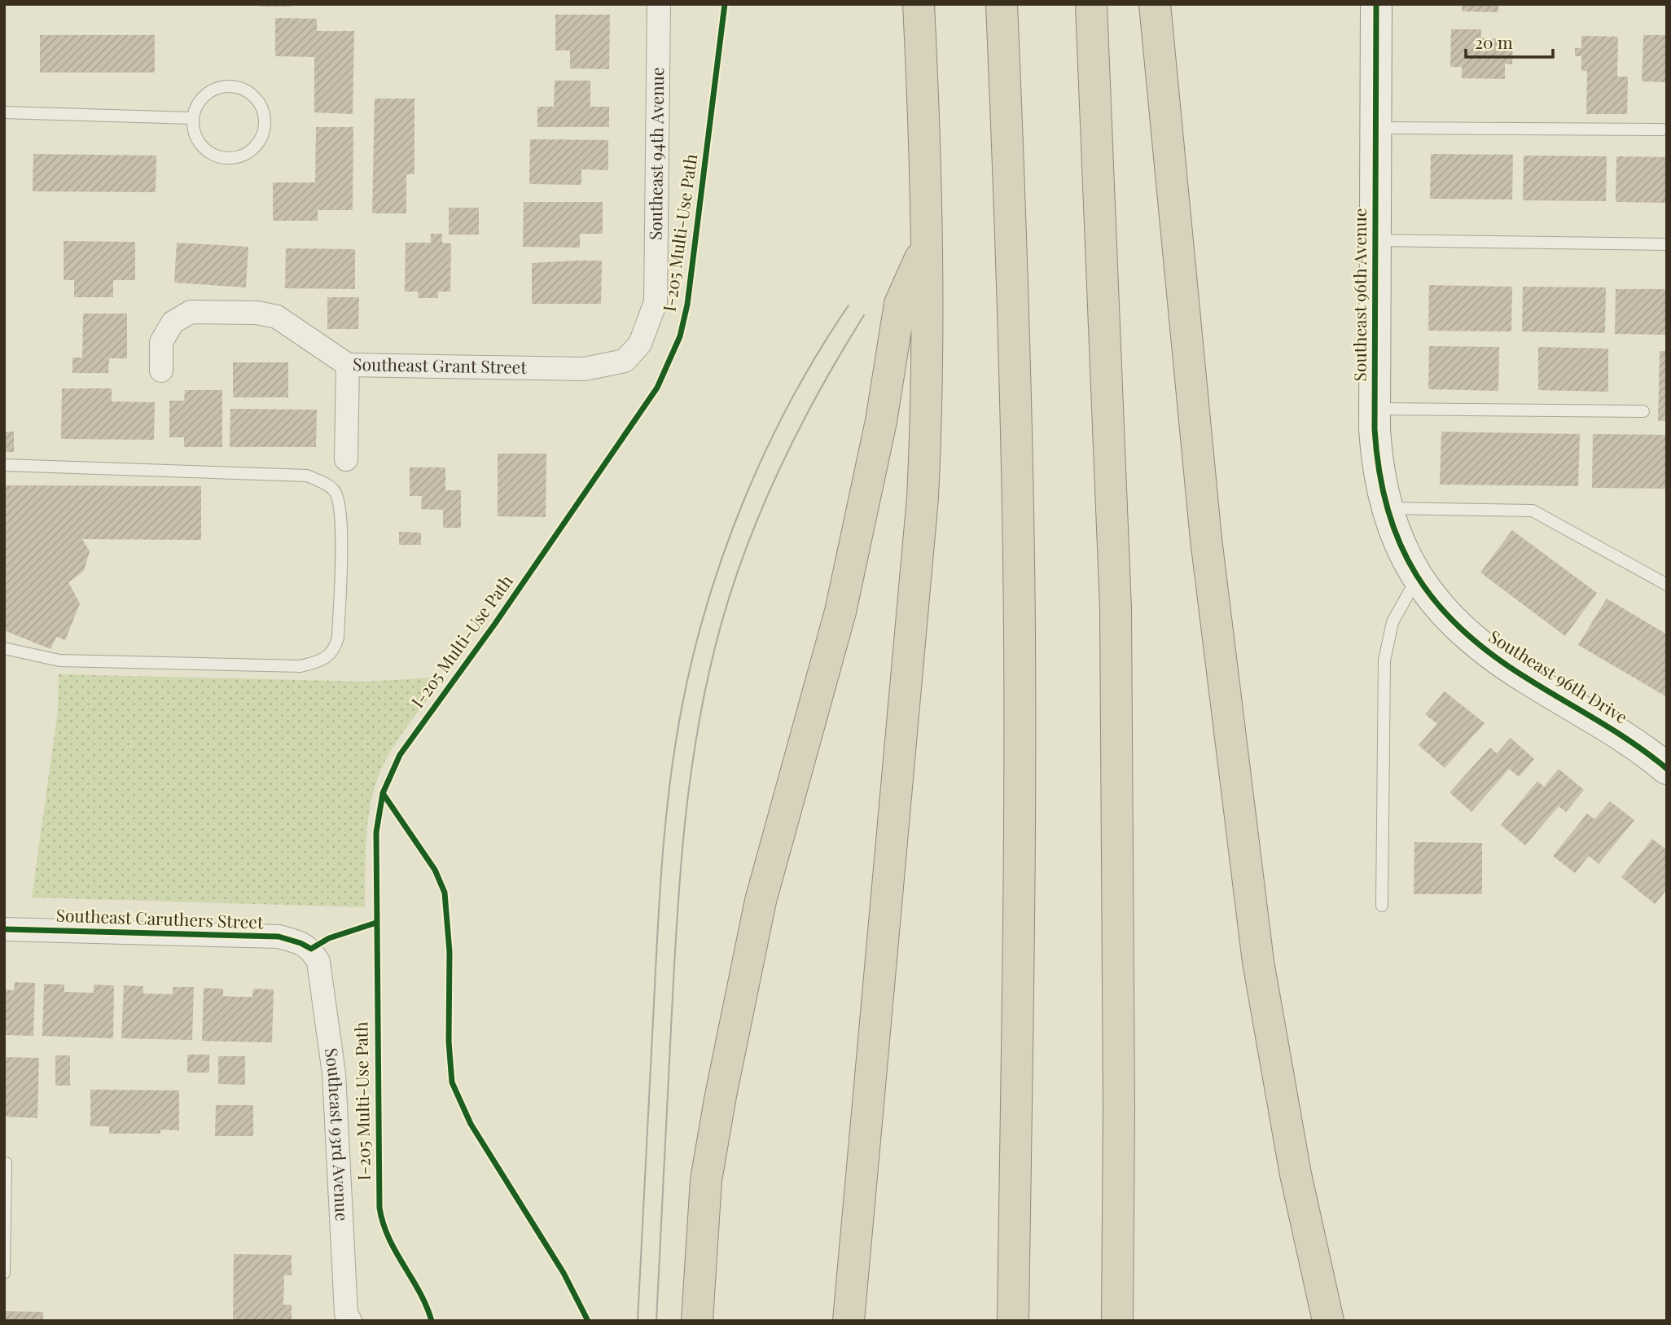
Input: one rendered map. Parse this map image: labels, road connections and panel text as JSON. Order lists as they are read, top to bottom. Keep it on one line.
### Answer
{"streets":{"street":["Southeast 94th Avenue","Southeast 96th Avenue","Southeast Grant Street","Southeast 96th Drive","Southeast Caruthers Street","Southeast 93rd Avenue"],"cycle path":["I-205 Multi-Use Path"]},"crossings":[["Southeast 94th Avenue","Southeast Grant Street"],["Southeast 96th Avenue","Southeast 96th Drive"],["Southeast Caruthers Street","Southeast 93rd Avenue"]],"scale_bar":"20 m"}
